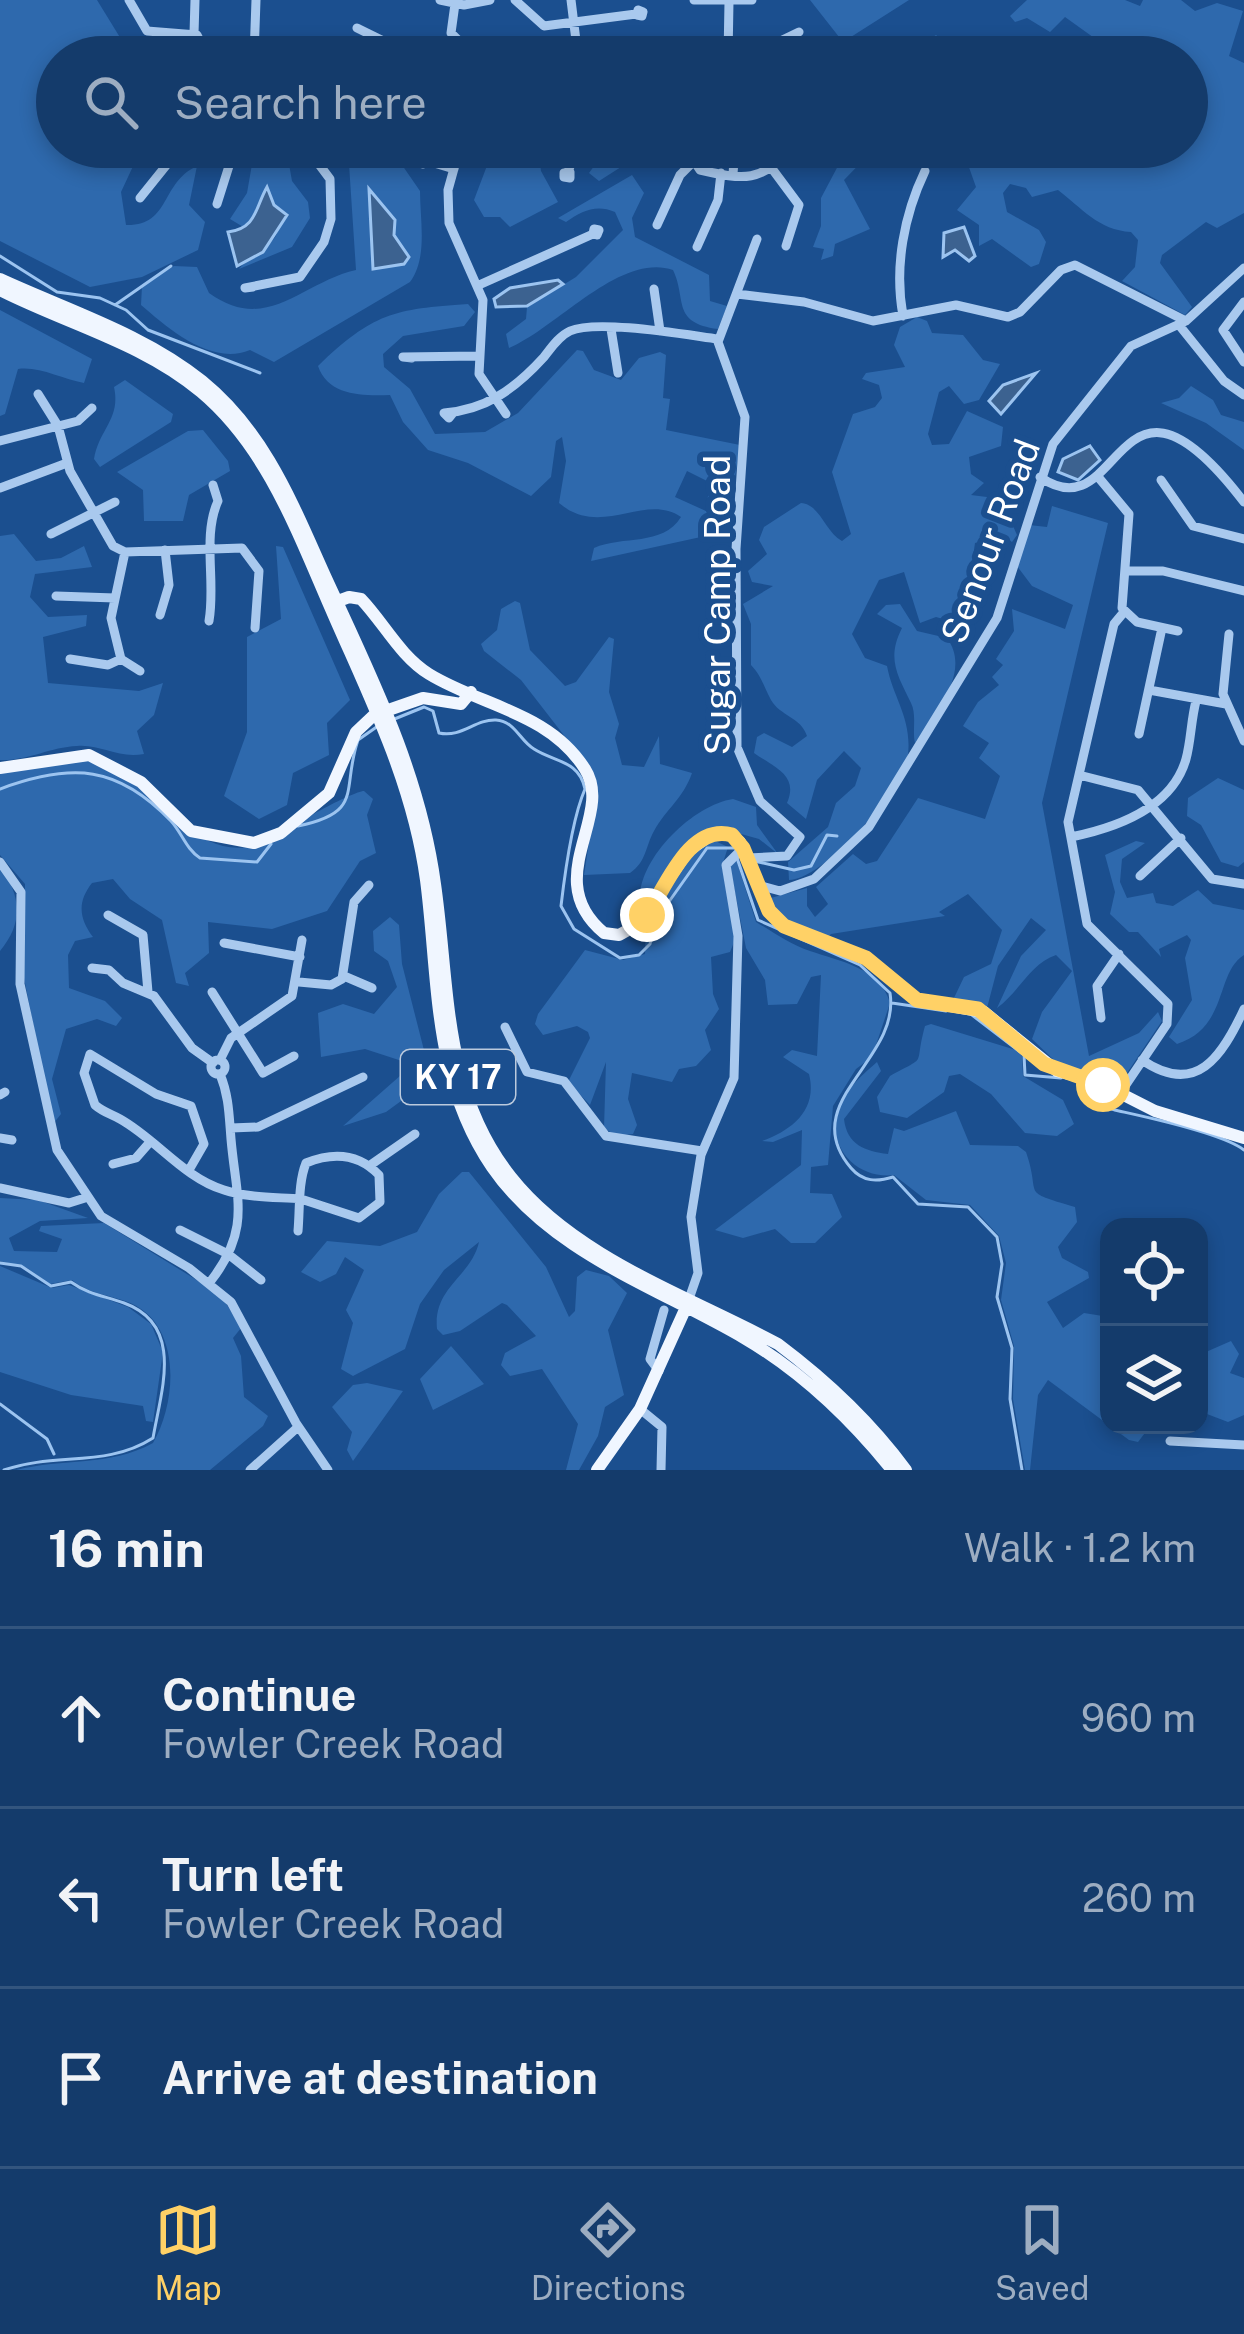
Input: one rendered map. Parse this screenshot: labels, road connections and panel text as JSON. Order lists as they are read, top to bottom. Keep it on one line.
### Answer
{"streets":{"main road":["KY 17"],"street":["Senour Road","Sugar Camp Road"]},"page":{"search":"Search here","heading":["16 min","Walk · 1.2 km"],"list":[["Continue","Fowler Creek Road","960 m"],["Turn left","Fowler Creek Road","260 m"],"Arrive at destination"],"nav":["Map","Directions","Saved"]}}
